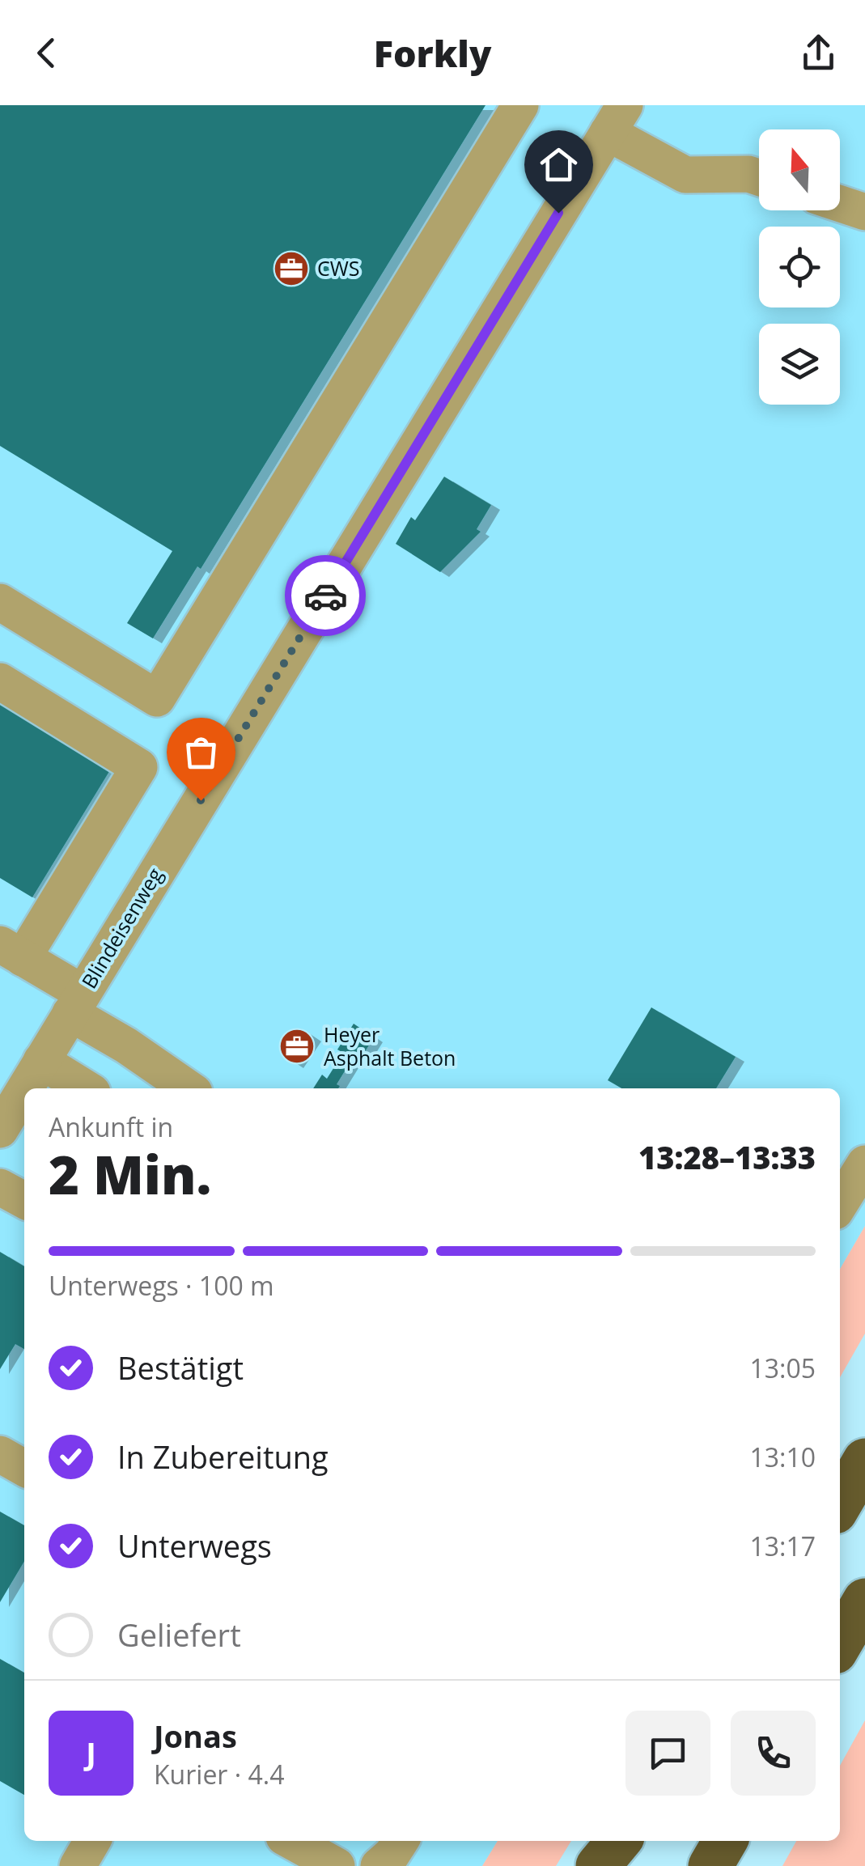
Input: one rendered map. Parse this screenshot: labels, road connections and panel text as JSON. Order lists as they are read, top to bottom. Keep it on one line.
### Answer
{"streets":{"street":["Blindeisenweg"]},"places":{"office":["CWS","Heyer Asphalt Beton"]},"north":"top","page":{"header":"Forkly","heading":["2 Min.","Ankunft in","13:28–13:33"],"panel":["Jonas","Kurier · 4.4"],"bar":"Unterwegs · 100 m","list":[["Bestätigt","13:05"],["In Zubereitung","13:10"],["Unterwegs","13:17"],"Geliefert"],"round":"J"}}
